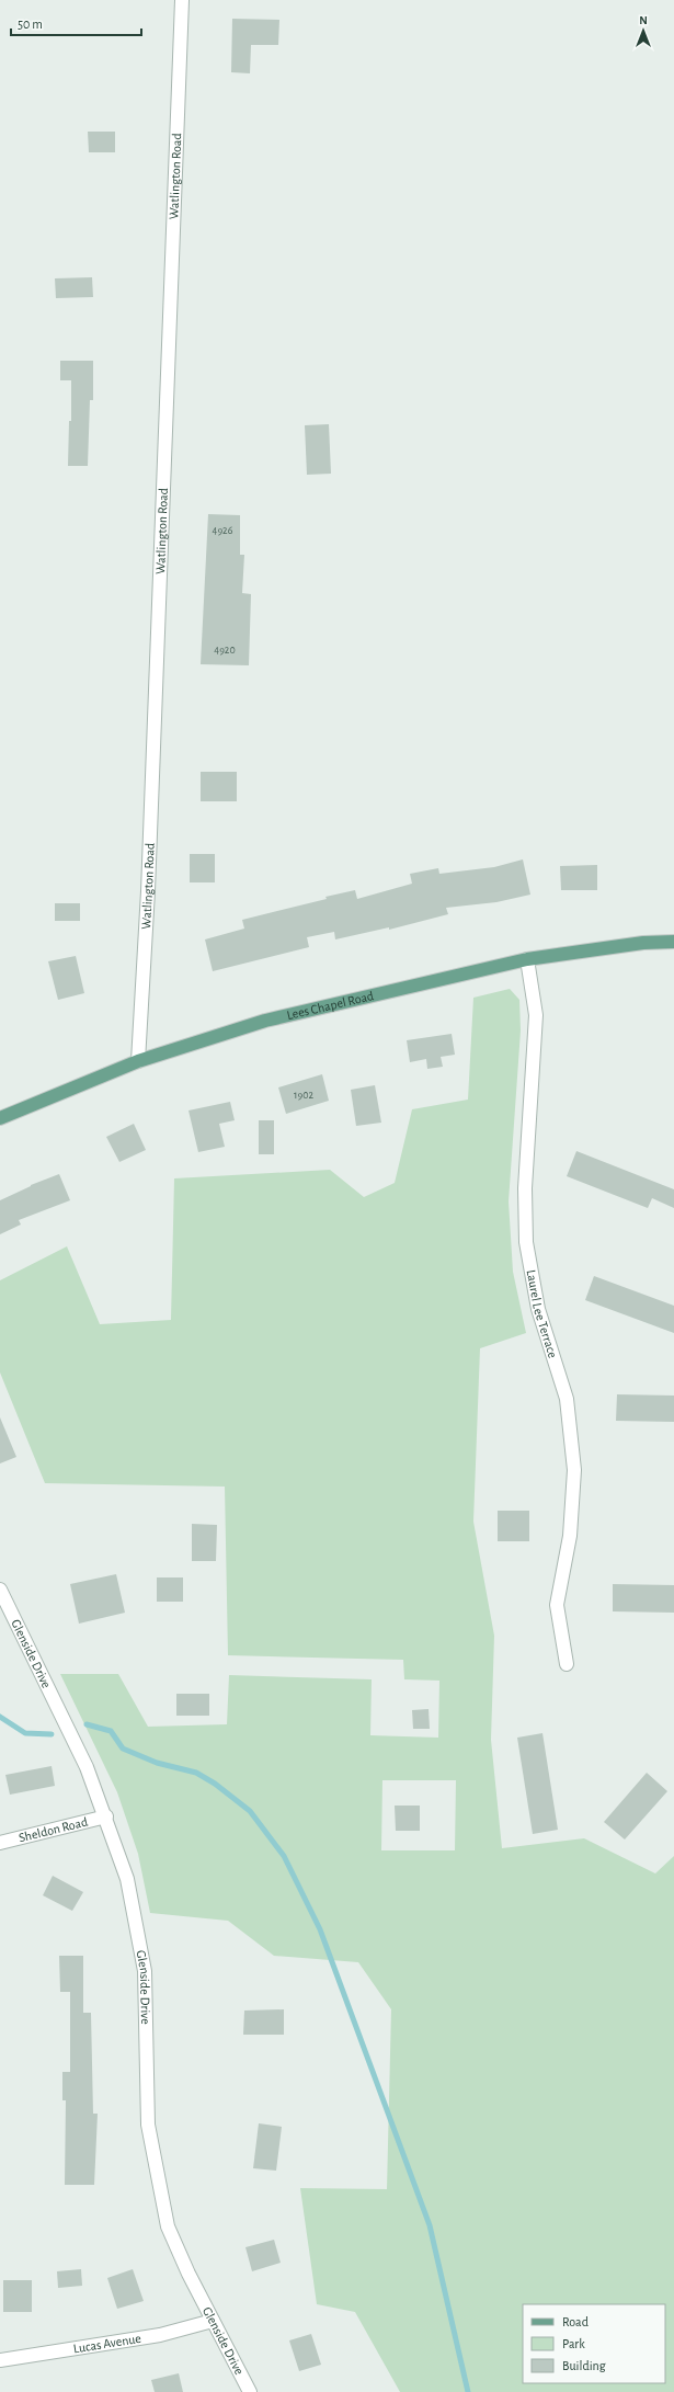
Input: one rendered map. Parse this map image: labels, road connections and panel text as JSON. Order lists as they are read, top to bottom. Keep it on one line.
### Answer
{"streets":{"main road":["Lees Chapel Road"],"street":["Watlington Road","Laurel Lee Terrace","Glenside Drive","Sheldon Road","Lucas Avenue"]},"crossings":[["Watlington Road","Lees Chapel Road"],["Lees Chapel Road","Laurel Lee Terrace"],["Glenside Drive","Sheldon Road"],["Glenside Drive","Lucas Avenue"]],"house_numbers":["4926","4920","1902"],"legend":["Road","Park","Building"],"scale_bar":"50 m","north":"top"}
